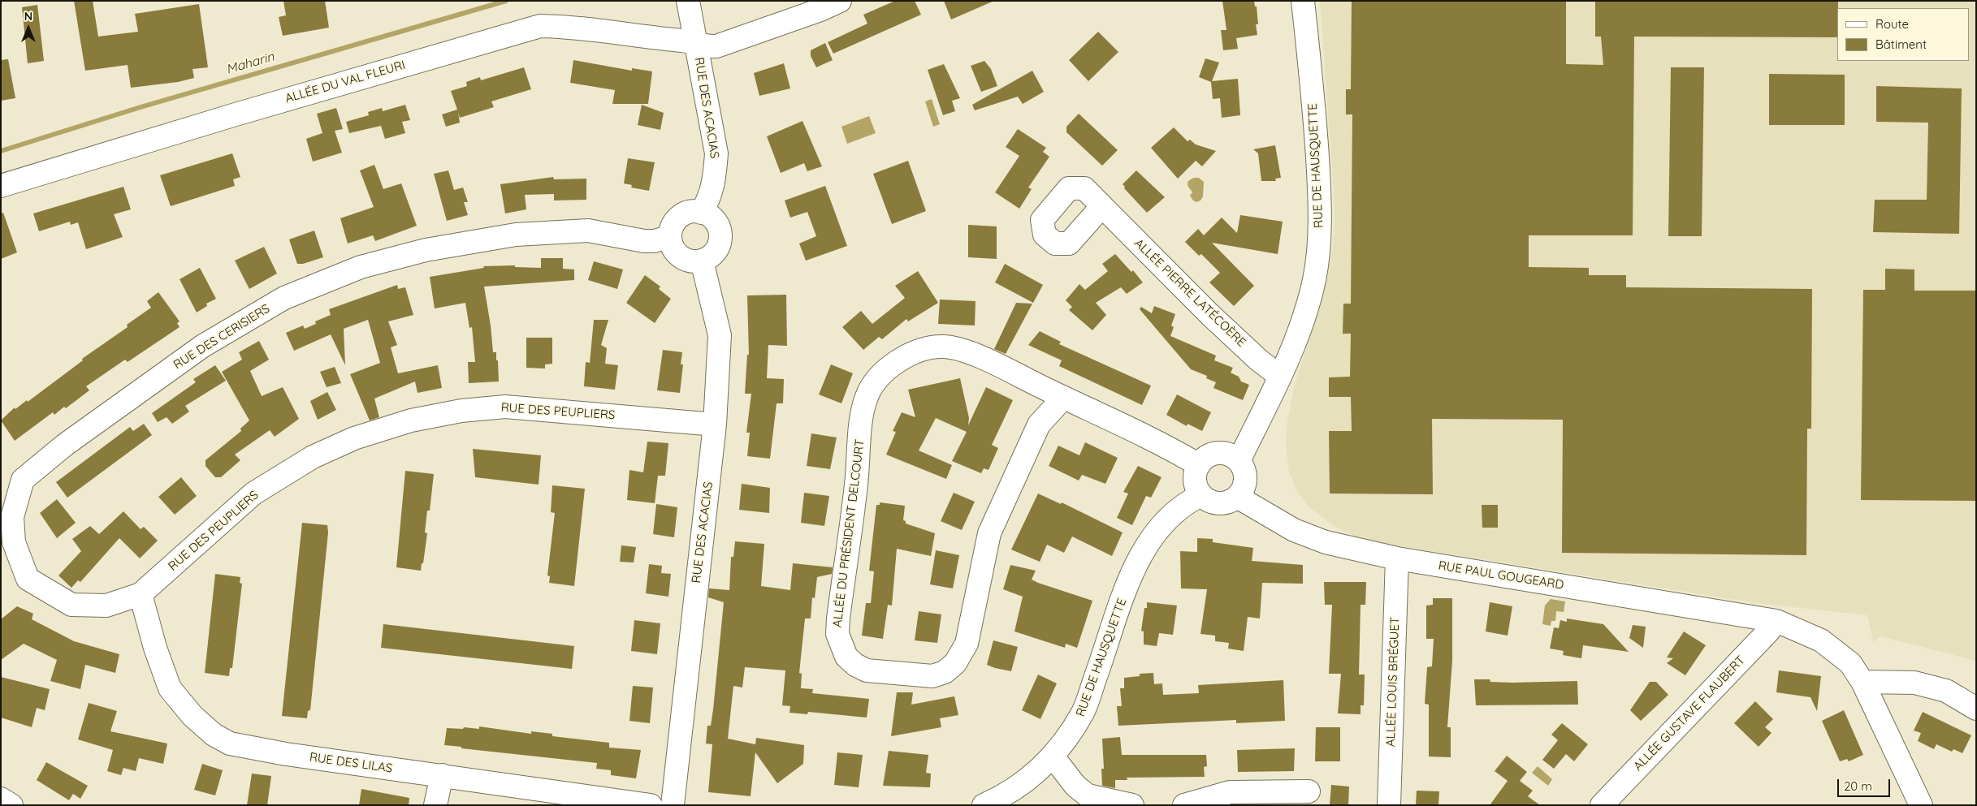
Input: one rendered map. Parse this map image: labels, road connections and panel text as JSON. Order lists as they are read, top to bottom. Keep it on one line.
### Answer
{"streets":{"street":["ALLÉE DU VAL FLEURI","RUE DES ACACIAS","RUE DE HAUSQUETTE","ALLÉE PIERRE LATÉCOÈRE","RUE DES CERISIERS","RUE DES PEUPLIERS","ALLÉE DU PRÉSIDENT DELCOURT","RUE PAUL GOUGEARD","ALLÉE LOUIS BRÉGUET","ALLÉE GUSTAVE FLAUBERT","RUE DES LILAS"]},"crossings":[["ALLÉE DU VAL FLEURI","RUE DES ACACIAS"],["RUE DES ACACIAS","RUE DES CERISIERS"],["RUE DES ACACIAS","RUE DES PEUPLIERS"],["RUE DE HAUSQUETTE","ALLÉE PIERRE LATÉCOÈRE"],["RUE DE HAUSQUETTE","ALLÉE DU PRÉSIDENT DELCOURT"],["RUE DE HAUSQUETTE","RUE PAUL GOUGEARD"],["RUE DES CERISIERS","RUE DES PEUPLIERS"],["RUE DES CERISIERS","RUE DES LILAS"],["RUE DES PEUPLIERS","RUE DES LILAS"],["ALLÉE DU PRÉSIDENT DELCOURT","RUE PAUL GOUGEARD"],["RUE PAUL GOUGEARD","ALLÉE LOUIS BRÉGUET"],["RUE PAUL GOUGEARD","ALLÉE GUSTAVE FLAUBERT"]],"water":["Maharin"],"legend":["Route","Bâtiment"],"scale_bar":"20 m","north":"top"}
